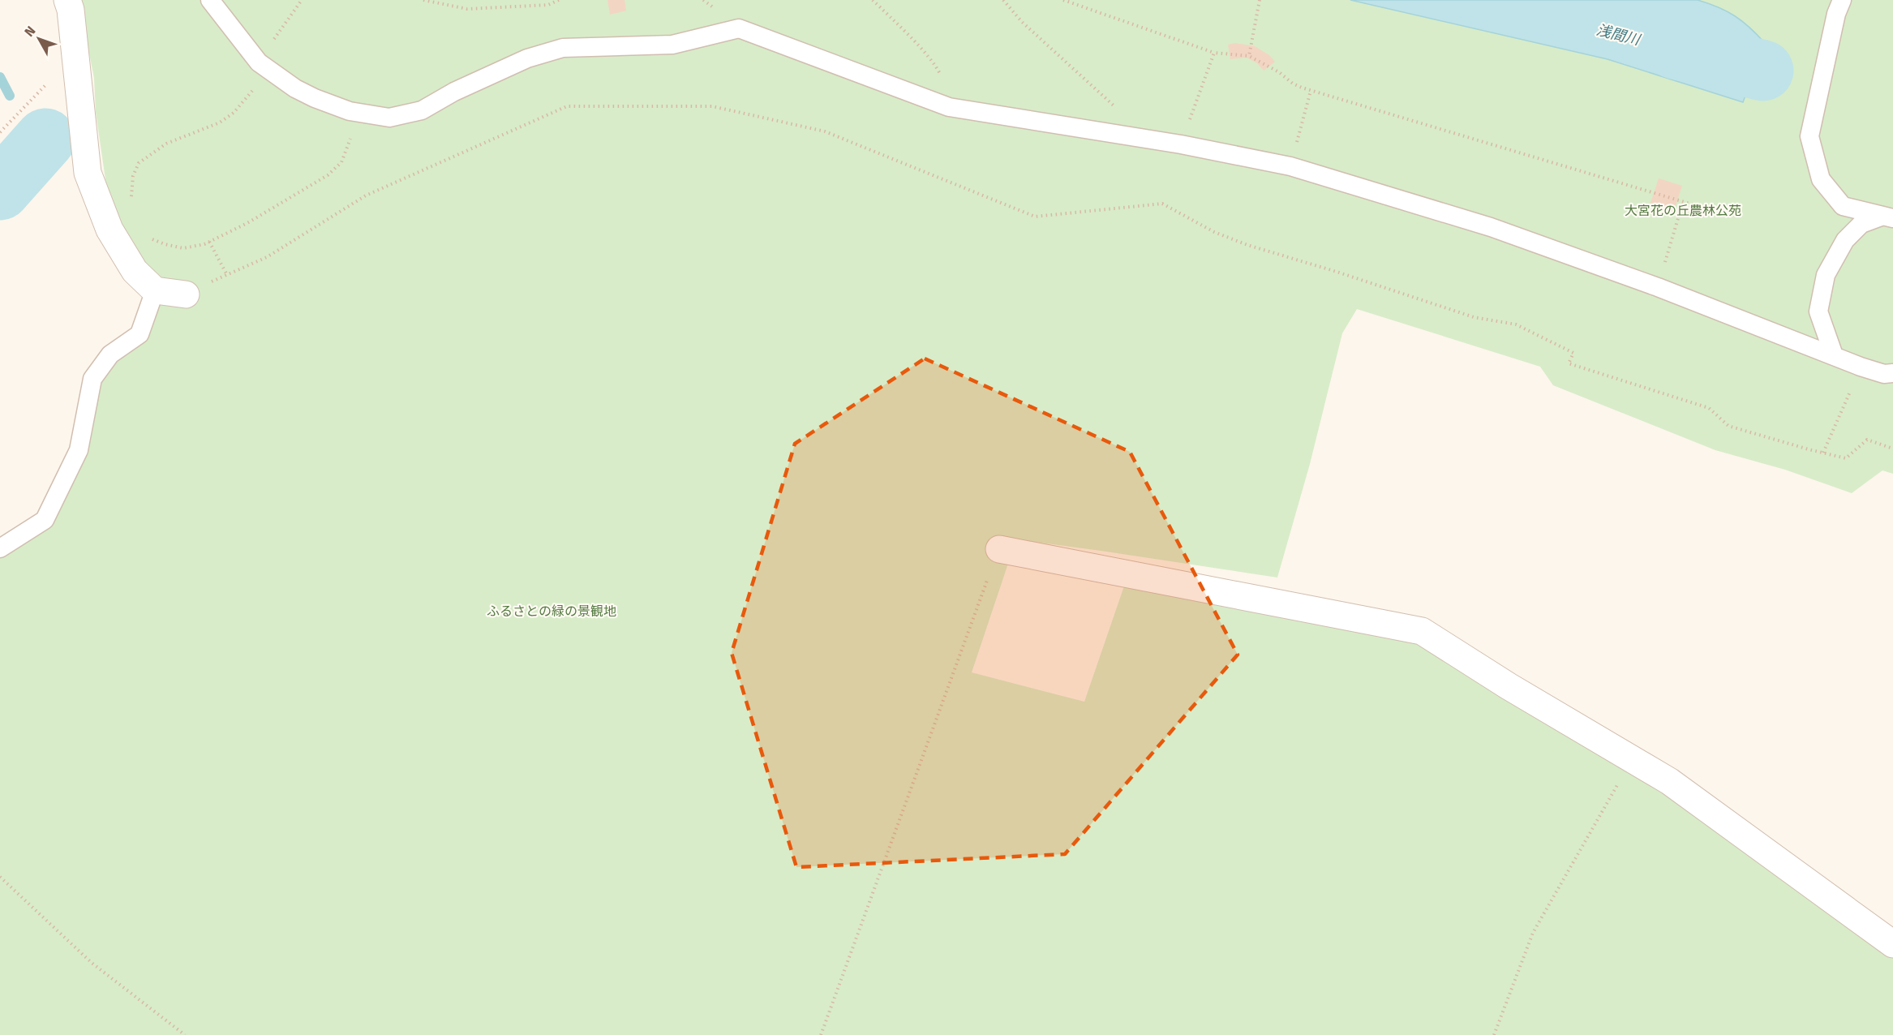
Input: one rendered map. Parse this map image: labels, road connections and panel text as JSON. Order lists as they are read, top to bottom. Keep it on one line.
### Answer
{"water":["浅間川"],"parks":["大宮花の丘農林公苑","ふるさとの緑の景観地"],"north":"top left"}
